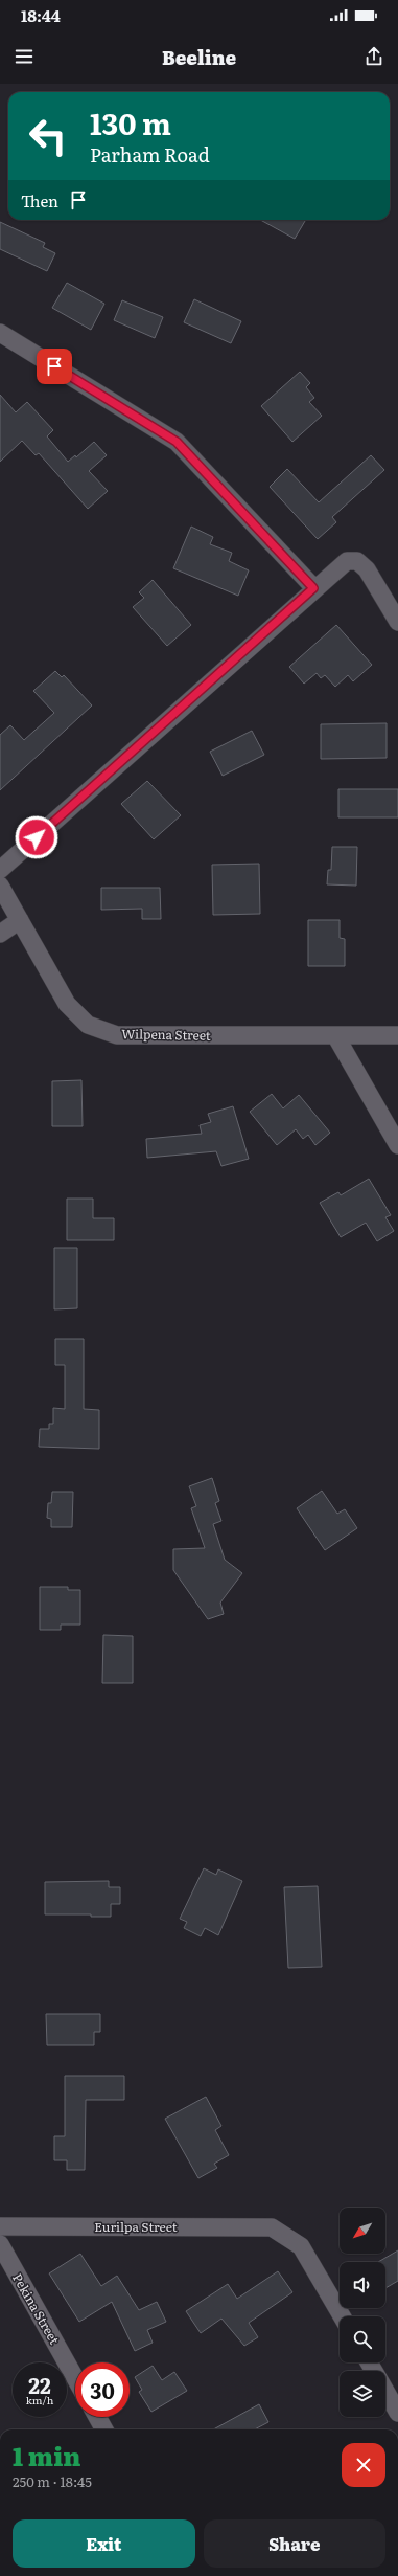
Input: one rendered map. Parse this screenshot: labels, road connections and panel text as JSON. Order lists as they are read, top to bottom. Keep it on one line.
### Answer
{"streets":{"street":["Wilpena Street","Eurilpa Street","Pekina Street"]},"north":"bottom left","page":{"status":"18:44","header":"Beeline","turn":["130 m","Parham Road"],"then":"Then","speed":"22 km/h","limit":"30","heading":["1 min","250 m · 18:45"],"buttons":["Exit","Share"]}}
